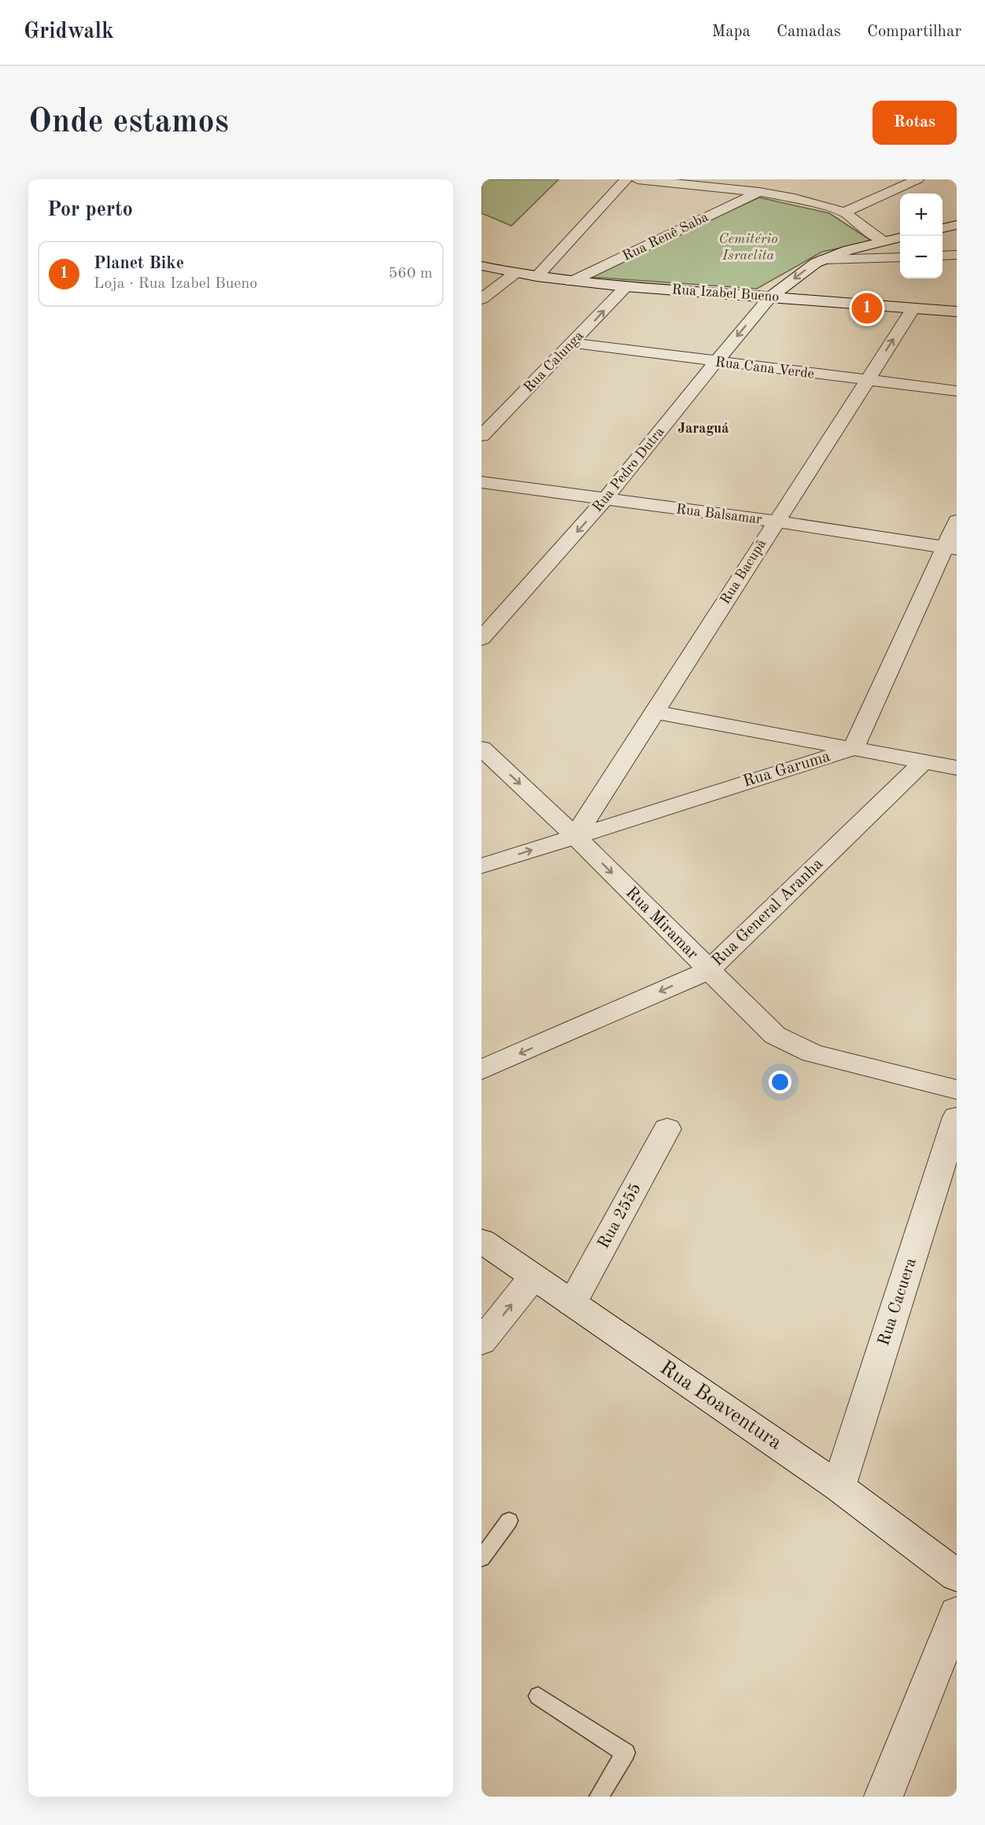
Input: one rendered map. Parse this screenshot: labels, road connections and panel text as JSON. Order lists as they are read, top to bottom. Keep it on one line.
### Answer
{"streets":{"street":["Rua Renê Saba","Rua Izabel Bueno","Rua Calunga","Rua Cana Verde","Rua Pedro Dutra","Rua Balsamar","Rua Bacupã","Rua Garuma","Rua General Aranha","Rua Miramar","Rua 2555","Rua Cacuera","Rua Boaventura"]},"crossings":[["Rua Renê Saba","Rua Izabel Bueno"],["Rua Izabel Bueno","Rua Calunga"],["Rua Izabel Bueno","Rua Pedro Dutra"],["Rua Izabel Bueno","Rua Bacupã"],["Rua Calunga","Rua Cana Verde"],["Rua Cana Verde","Rua Pedro Dutra"],["Rua Cana Verde","Rua Bacupã"],["Rua Pedro Dutra","Rua Balsamar"],["Rua Balsamar","Rua Bacupã"],["Rua Balsamar","Rua Garuma"],["Rua Bacupã","Rua Garuma"],["Rua Bacupã","Rua Miramar"],["Rua Garuma","Rua Miramar"],["Rua General Aranha","Rua Miramar"],["Rua 2555","Rua Boaventura"],["Rua Cacuera","Rua Boaventura"]],"one_way":["Rua Pedro Dutra","Rua General Aranha","Rua Miramar"],"districts":["Jaraguá"],"parks":["Cemitério Israelita"],"page":{"header":"Gridwalk","nav":["Mapa","Camadas","Compartilhar"],"buttons":"Rotas","title":"Onde estamos","heading":"Por perto","map_buttons":["+","−"],"list":[{"mark":"1","name":"Planet Bike","note":"Loja · Rua Izabel Bueno","value":"560 m"}],"pins":"1"}}
